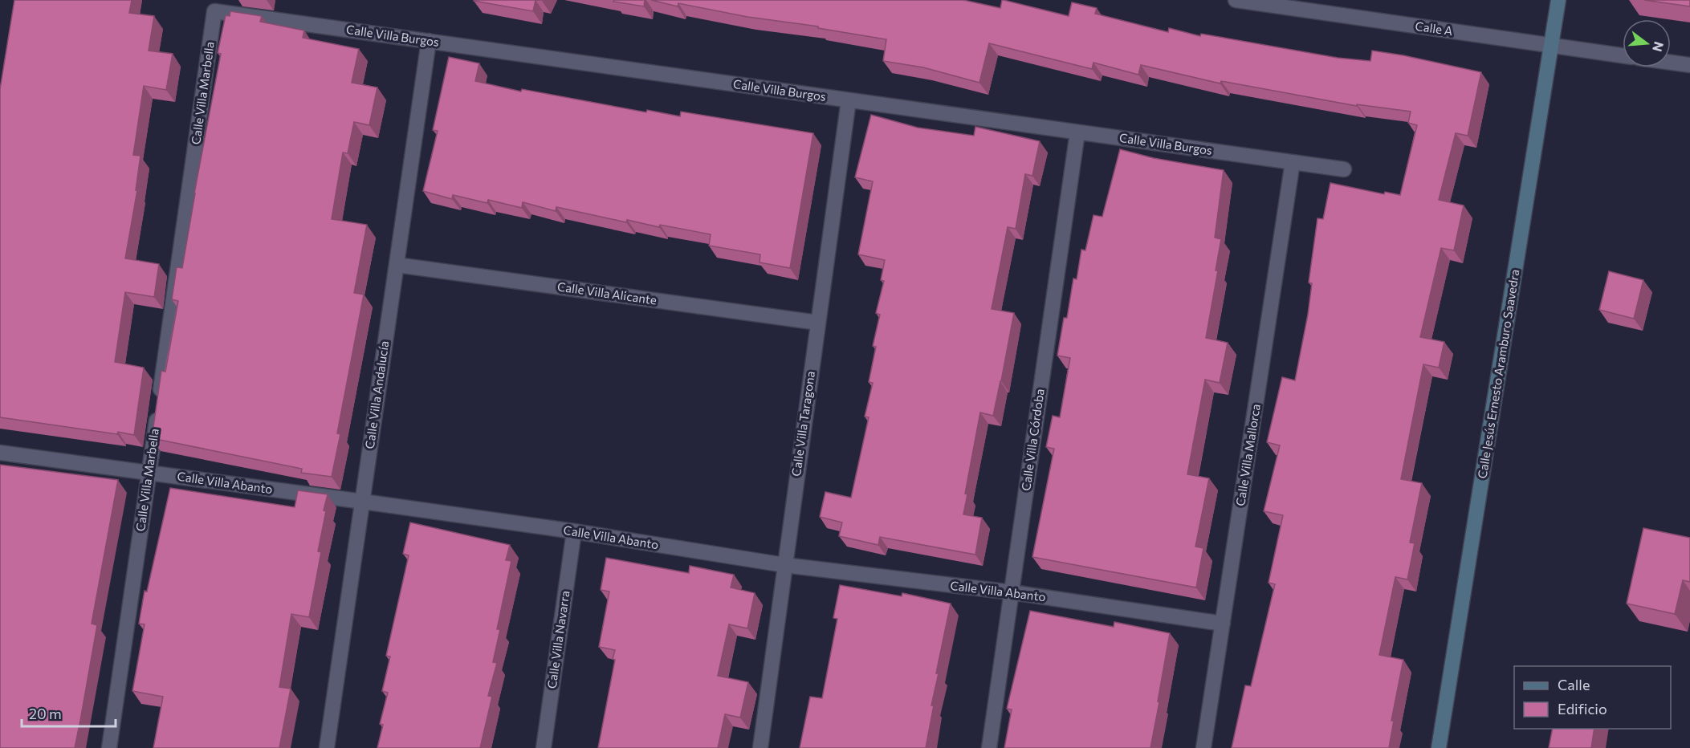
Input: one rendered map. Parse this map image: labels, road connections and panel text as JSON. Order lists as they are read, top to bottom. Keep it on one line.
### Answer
{"streets":{"street":["Calle A","Calle Villa Burgos","Calle Villa Marbella","Calle Villa Alicante","Calle Jesús Ernesto Aramburo Saavedra","Calle Villa Andalucía","Calle Villa Taragona","Calle Villa Córdoba","Calle Villa Mallorca","Calle Villa Abanto","Calle Villa Navarra"]},"crossings":[["Calle A","Calle Jesús Ernesto Aramburo Saavedra"],["Calle Villa Burgos","Calle Villa Marbella"],["Calle Villa Burgos","Calle Villa Andalucía"],["Calle Villa Burgos","Calle Villa Taragona"],["Calle Villa Burgos","Calle Villa Córdoba"],["Calle Villa Burgos","Calle Villa Mallorca"],["Calle Villa Marbella","Calle Villa Abanto"],["Calle Villa Alicante","Calle Villa Andalucía"],["Calle Villa Alicante","Calle Villa Taragona"],["Calle Villa Andalucía","Calle Villa Abanto"],["Calle Villa Taragona","Calle Villa Abanto"],["Calle Villa Córdoba","Calle Villa Abanto"],["Calle Villa Mallorca","Calle Villa Abanto"],["Calle Villa Abanto","Calle Villa Navarra"]],"legend":["Calle","Edificio"],"scale_bar":"20 m","north":"right"}
